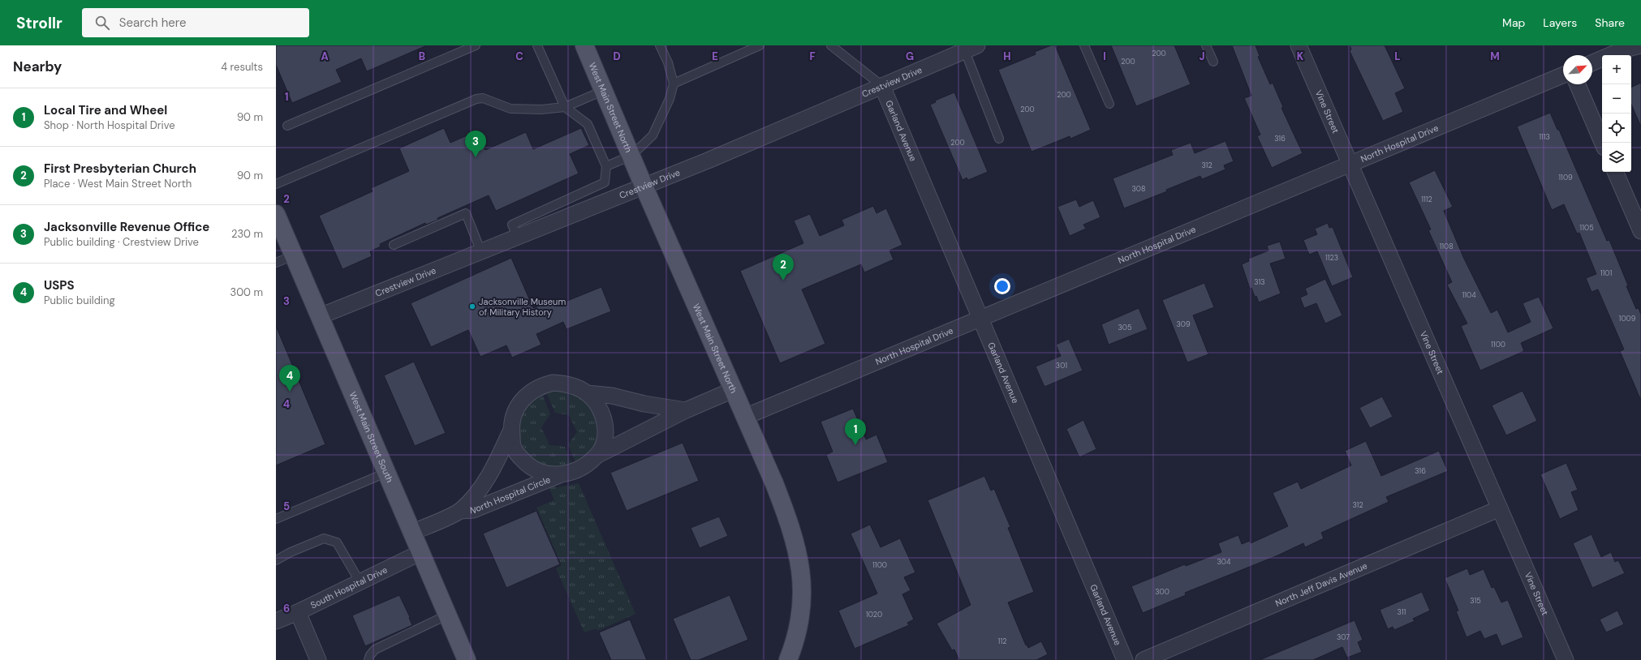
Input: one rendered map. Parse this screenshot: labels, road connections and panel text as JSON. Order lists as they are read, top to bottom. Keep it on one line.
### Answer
{"streets":{"main road":["West Main Street North","West Main Street South"],"street":["Crestview Drive","Vine Street","Garland Avenue","North Hospital Drive","North Hospital Circle","North Jeff Davis Avenue","South Hospital Drive"]},"crossings":[["Crestview Drive","West Main Street North"],["Crestview Drive","Garland Avenue"],["Crestview Drive","West Main Street South"],["West Main Street North","North Hospital Drive"],["West Main Street North","North Hospital Circle"],["Vine Street","North Hospital Drive"],["Vine Street","North Jeff Davis Avenue"],["Garland Avenue","North Hospital Drive"],["West Main Street South","North Hospital Circle"],["West Main Street South","South Hospital Drive"]],"places":["Jacksonville Museum of Military History"],"house_numbers":["200","200","200","200","1113","316","200","312","1109","308","1112","1105","1108","1123","1101","313","1104","1009","309","305","1100","301","316","312","304","1100","300","315","311","1020","307","112"],"north":"top right","page":{"header":"Strollr","search":"Search here","nav":["Map","Layers","Share"],"heading":["Nearby","4 results"],"map_buttons":["+","−"],"list":[{"mark":"1","name":"Local Tire and Wheel","note":"Shop · North Hospital Drive","value":"90 m"},{"mark":"2","name":"First Presbyterian Church","note":"Place · West Main Street North","value":"90 m"},{"mark":"3","name":"Jacksonville Revenue Office","note":"Public building · Crestview Drive","value":"230 m"},{"mark":"4","name":"USPS","note":"Public building","value":"300 m"}],"pins":["3","2","4","1"]},"grid":{"columns":["A","B","C","D","E","F","G","H","I","J","K","L","M"],"rows":["1","2","3","4","5","6"]}}
